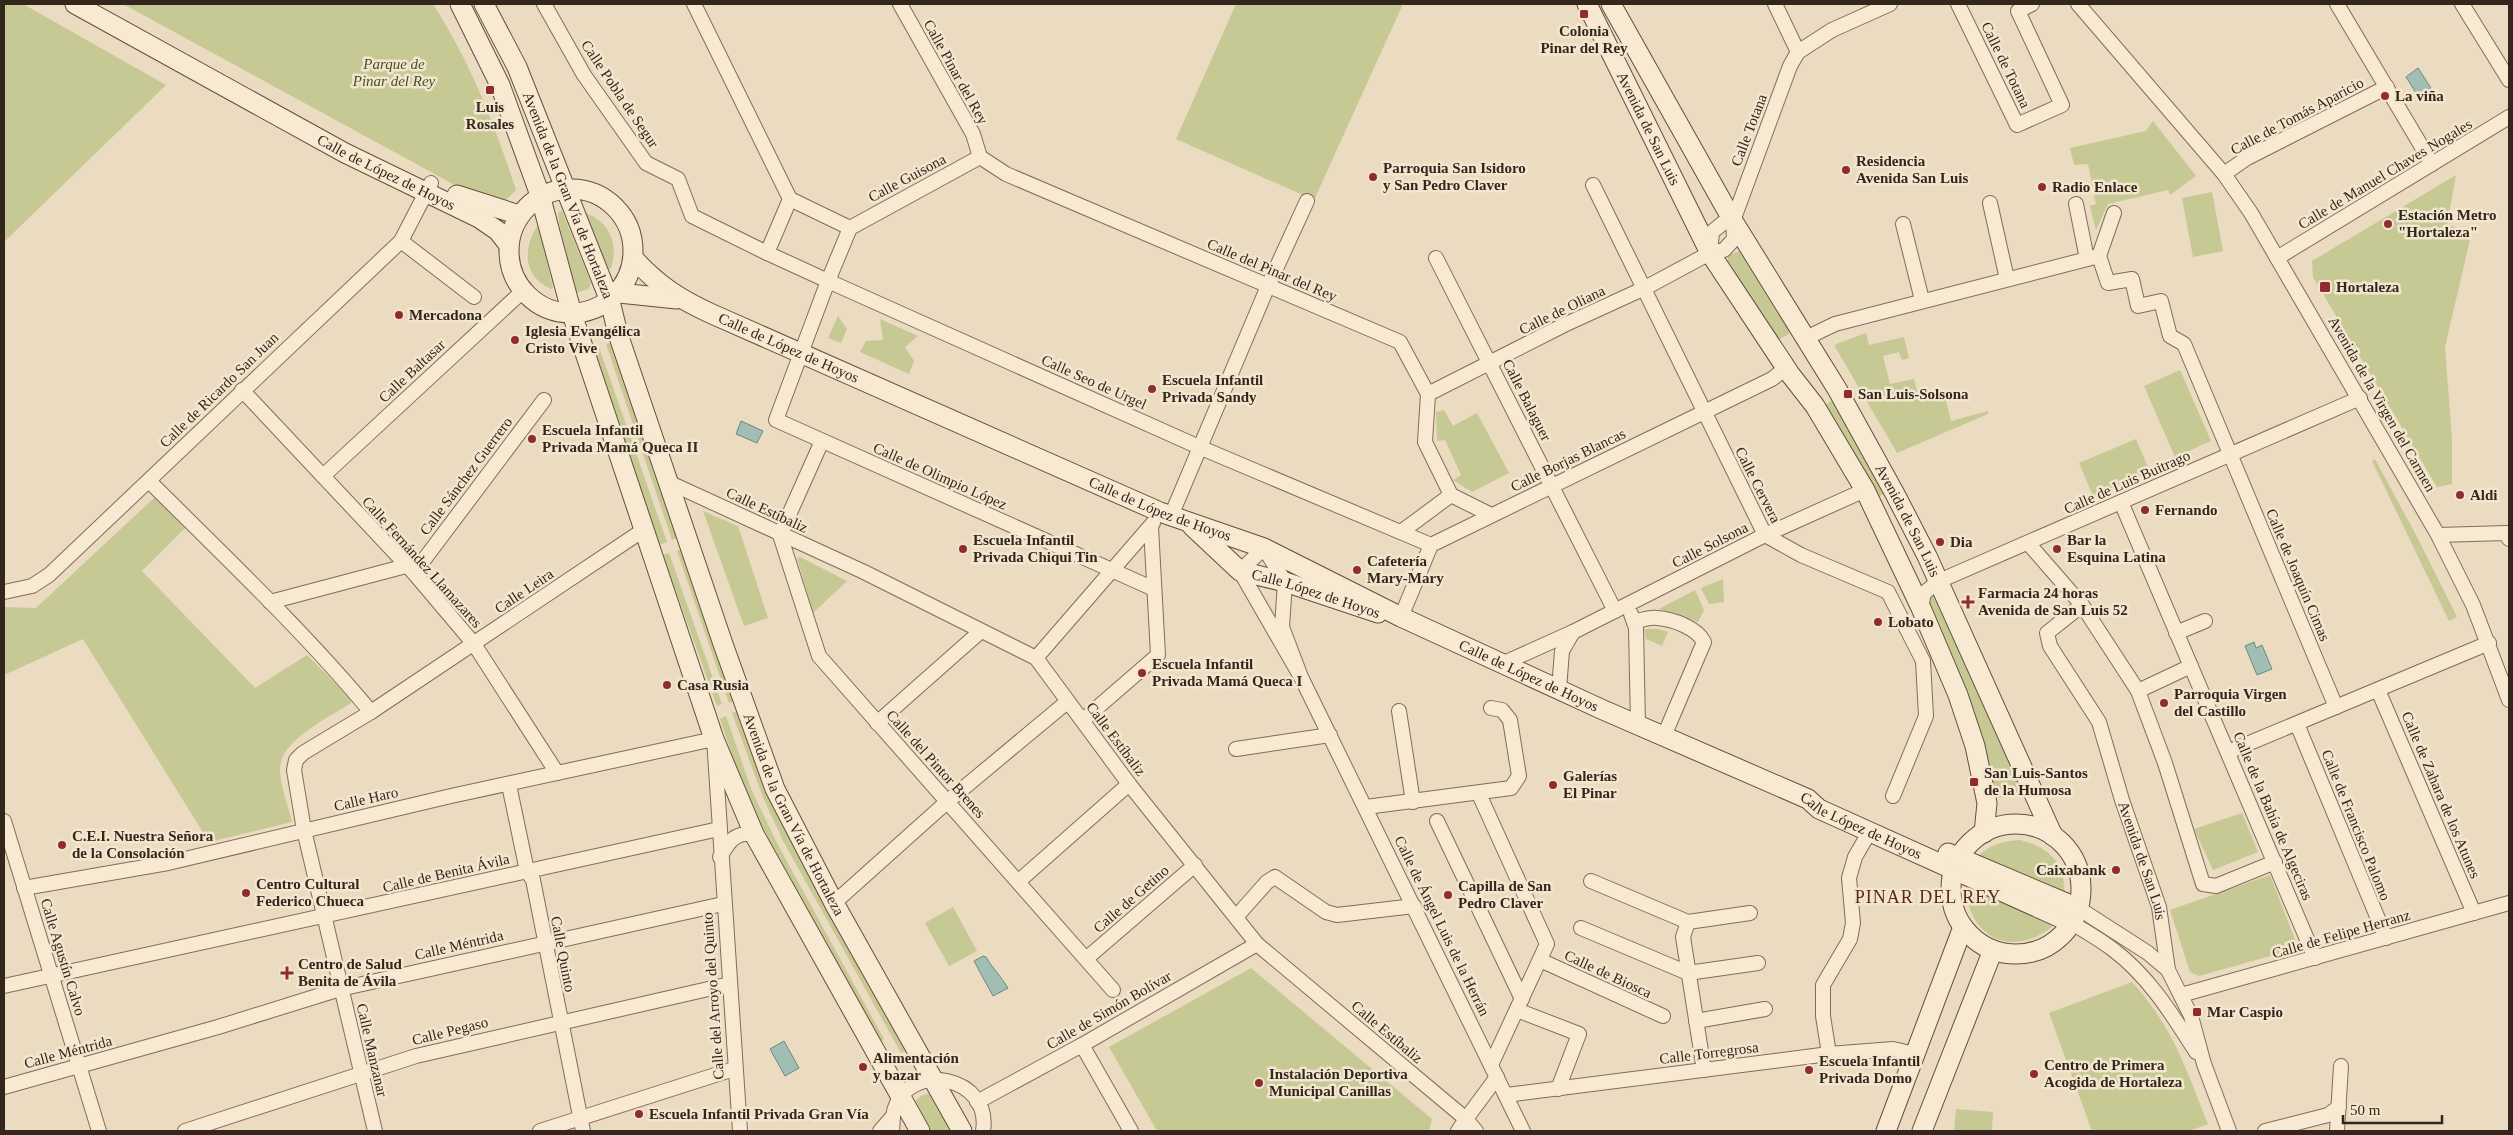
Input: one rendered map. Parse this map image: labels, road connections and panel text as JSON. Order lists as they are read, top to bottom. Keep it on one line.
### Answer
{"streets":{"street":["Calle de Totana","Calle Pinar del Rey","Calle Pobla de Segur","Calle de Tomás Aparicio","Avenida de San Luis","Calle Totana","Calle de López de Hoyos","Calle de Manuel Chaves Nogales","Calle Guisona","Avenida de la Gran Vía de Hortaleza","Calle del Pinar del Rey","Calle de Oliana","Calle Baltasar","Calle Seo de Urgel","Calle de Ricardo San Juan","Calle Balaguer","Avenida de la Virgen del Carmen","Calle Borjas Blancas","Calle Sánchez Guerrero","Calle de Olimpio López","Calle de Luis Buitrago","Calle Cervera","Calle Estíbaliz","Calle Solsona","Calle Fernández Llamazares","Calle de Joaquín Cimas","Calle Leira","Calle López de Hoyos","Calle del Pintor Brenes","Calle de Zahara de los Atunes","Calle Haro","Calle de la Bahía de Algeciras","Calle de Francisco Palomo","Calle de Benita Ávila","Calle de Getino","Calle de Ángel Luis de la Herrán","Calle de Felipe Herranz","Calle Méntrida","Calle Quinto","Calle Agustín Calvo","Calle de Biosca","Calle del Arroyo del Quinto","Calle de Simón Bolívar","Calle Pegaso","Calle Manzanar","Calle Torregrosa"]},"crossings":[["Calle Pinar del Rey","Calle Guisona"],["Calle Pinar del Rey","Calle del Pinar del Rey"],["Calle Pobla de Segur","Calle Seo de Urgel"],["Calle de Tomás Aparicio","Avenida de la Virgen del Carmen"],["Avenida de San Luis","Calle Totana"],["Avenida de San Luis","Calle de Oliana"],["Avenida de San Luis","Calle Borjas Blancas"],["Avenida de San Luis","Calle de Luis Buitrago"],["Avenida de San Luis","Calle Solsona"],["Calle de López de Hoyos","Avenida de la Gran Vía de Hortaleza"],["Calle de López de Hoyos","Calle de Ricardo San Juan"],["Calle de López de Hoyos","Calle de Olimpio López"],["Calle de López de Hoyos","Calle Solsona"],["Calle de López de Hoyos","Calle López de Hoyos"],["Calle de Manuel Chaves Nogales","Avenida de la Virgen del Carmen"],["Calle Guisona","Calle del Pinar del Rey"],["Avenida de la Gran Vía de Hortaleza","Calle Estíbaliz"],["Avenida de la Gran Vía de Hortaleza","Calle Leira"],["Avenida de la Gran Vía de Hortaleza","Calle Haro"],["Avenida de la Gran Vía de Hortaleza","Calle del Arroyo del Quinto"],["Calle del Pinar del Rey","Calle de Oliana"],["Calle de Oliana","Calle Balaguer"],["Calle de Oliana","Calle Cervera"],["Calle Baltasar","Calle Fernández Llamazares"],["Calle Seo de Urgel","Calle Borjas Blancas"],["Calle de Ricardo San Juan","Calle Fernández Llamazares"],["Calle Balaguer","Calle Borjas Blancas"],["Calle Balaguer","Calle Solsona"],["Avenida de la Virgen del Carmen","Calle de Luis Buitrago"],["Calle Borjas Blancas","Calle Cervera"],["Calle Sánchez Guerrero","Calle Fernández Llamazares"],["Calle de Luis Buitrago","Calle de Joaquín Cimas"],["Calle de Luis Buitrago","Calle de la Bahía de Algeciras"],["Calle Cervera","Calle Solsona"],["Calle Estíbaliz","Calle del Pintor Brenes"],["Calle Estíbaliz","Calle de Getino"],["Calle Estíbaliz","Calle de Biosca"],["Calle Estíbaliz","Calle de Simón Bolívar"],["Calle Fernández Llamazares","Calle Leira"],["Calle Fernández Llamazares","Calle Haro"],["Calle Leira","Calle Haro"],["Calle Leira","Calle Manzanar"],["Calle López de Hoyos","Calle de Ángel Luis de la Herrán"],["Calle del Pintor Brenes","Calle de Getino"],["Calle de Zahara de los Atunes","Calle de Felipe Herranz"],["Calle Haro","Calle Quinto"],["Calle Haro","Calle Agustín Calvo"],["Calle Haro","Calle del Arroyo del Quinto"],["Calle Haro","Calle Manzanar"],["Calle de la Bahía de Algeciras","Calle de Felipe Herranz"],["Calle de Francisco Palomo","Calle de Felipe Herranz"],["Calle de Benita Ávila","Calle Quinto"],["Calle de Benita Ávila","Calle Agustín Calvo"],["Calle de Benita Ávila","Calle del Arroyo del Quinto"],["Calle de Benita Ávila","Calle Manzanar"],["Calle de Ángel Luis de la Herrán","Calle de Biosca"],["Calle de Ángel Luis de la Herrán","Calle Torregrosa"],["Calle Méntrida","Calle Quinto"],["Calle Méntrida","Calle Agustín Calvo"],["Calle Méntrida","Calle del Arroyo del Quinto"],["Calle Méntrida","Calle Manzanar"],["Calle Quinto","Calle Pegaso"],["Calle del Arroyo del Quinto","Calle Pegaso"],["Calle Pegaso","Calle Manzanar"]],"districts":["PINAR DEL REY"],"parks":["Parque de Pinar del Rey"],"places":{"transit":["Colonia Pinar del Rey","Luis Rosales","Hortaleza","San Luis-Solsona","San Luis-Santos de la Humosa","Mar Caspio"],"other":["La viña","Residencia Avenida San Luis","Parroquia San Isidoro y San Pedro Claver","Radio Enlace","Estación Metro \"Hortaleza\"","Mercadona","Iglesia Evangélica Cristo Vive","Escuela Infantil Privada Sandy","Escuela Infantil Privada Mamá Queca II","Aldi","Fernando","Dia","Escuela Infantil Privada Chiqui Tin","Bar la Esquina Latina","Cafetería Mary-Mary","Lobato","Escuela Infantil Privada Mamá Queca I","Casa Rusia","Parroquia Virgen del Castillo","Galerías El Pinar","C.E.I. Nuestra Señora de la Consolación","Caixabank","Centro Cultural Federico Chueca","Capilla de San Pedro Claver","Alimentación y bazar","Escuela Infantil Privada Domo","Centro de Primera Acogida de Hortaleza","Instalación Deportiva Municipal Canillas","Escuela Infantil Privada Gran Vía"],"health":["Farmacia 24 horas Avenida de San Luis 52","Centro de Salud Benita de Ávila"]},"scale_bar":"50 m"}
